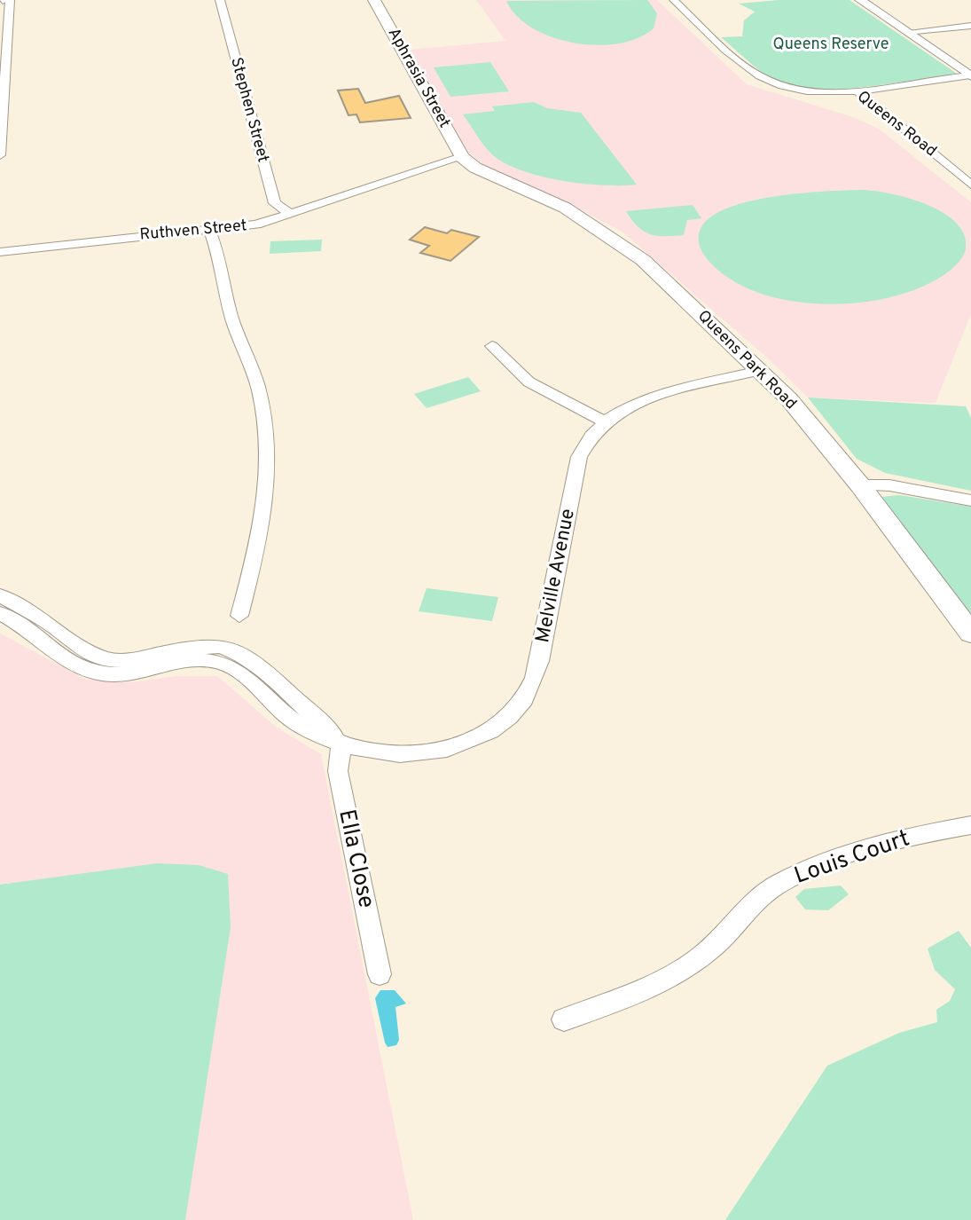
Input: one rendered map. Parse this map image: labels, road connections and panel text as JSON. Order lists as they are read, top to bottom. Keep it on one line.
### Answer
{"streets":{"main road":["Aphrasia Street","Queens Park Road"],"street":["Stephen Street","Queens Road","Ruthven Street","Melville Avenue","Louis Court","Ella Close"]},"crossings":[["Aphrasia Street","Ruthven Street"],["Aphrasia Street","Queens Park Road"],["Stephen Street","Ruthven Street"],["Ruthven Street","Queens Park Road"],["Queens Park Road","Melville Avenue"],["Melville Avenue","Ella Close"]],"parks":["Queens Reserve"]}
